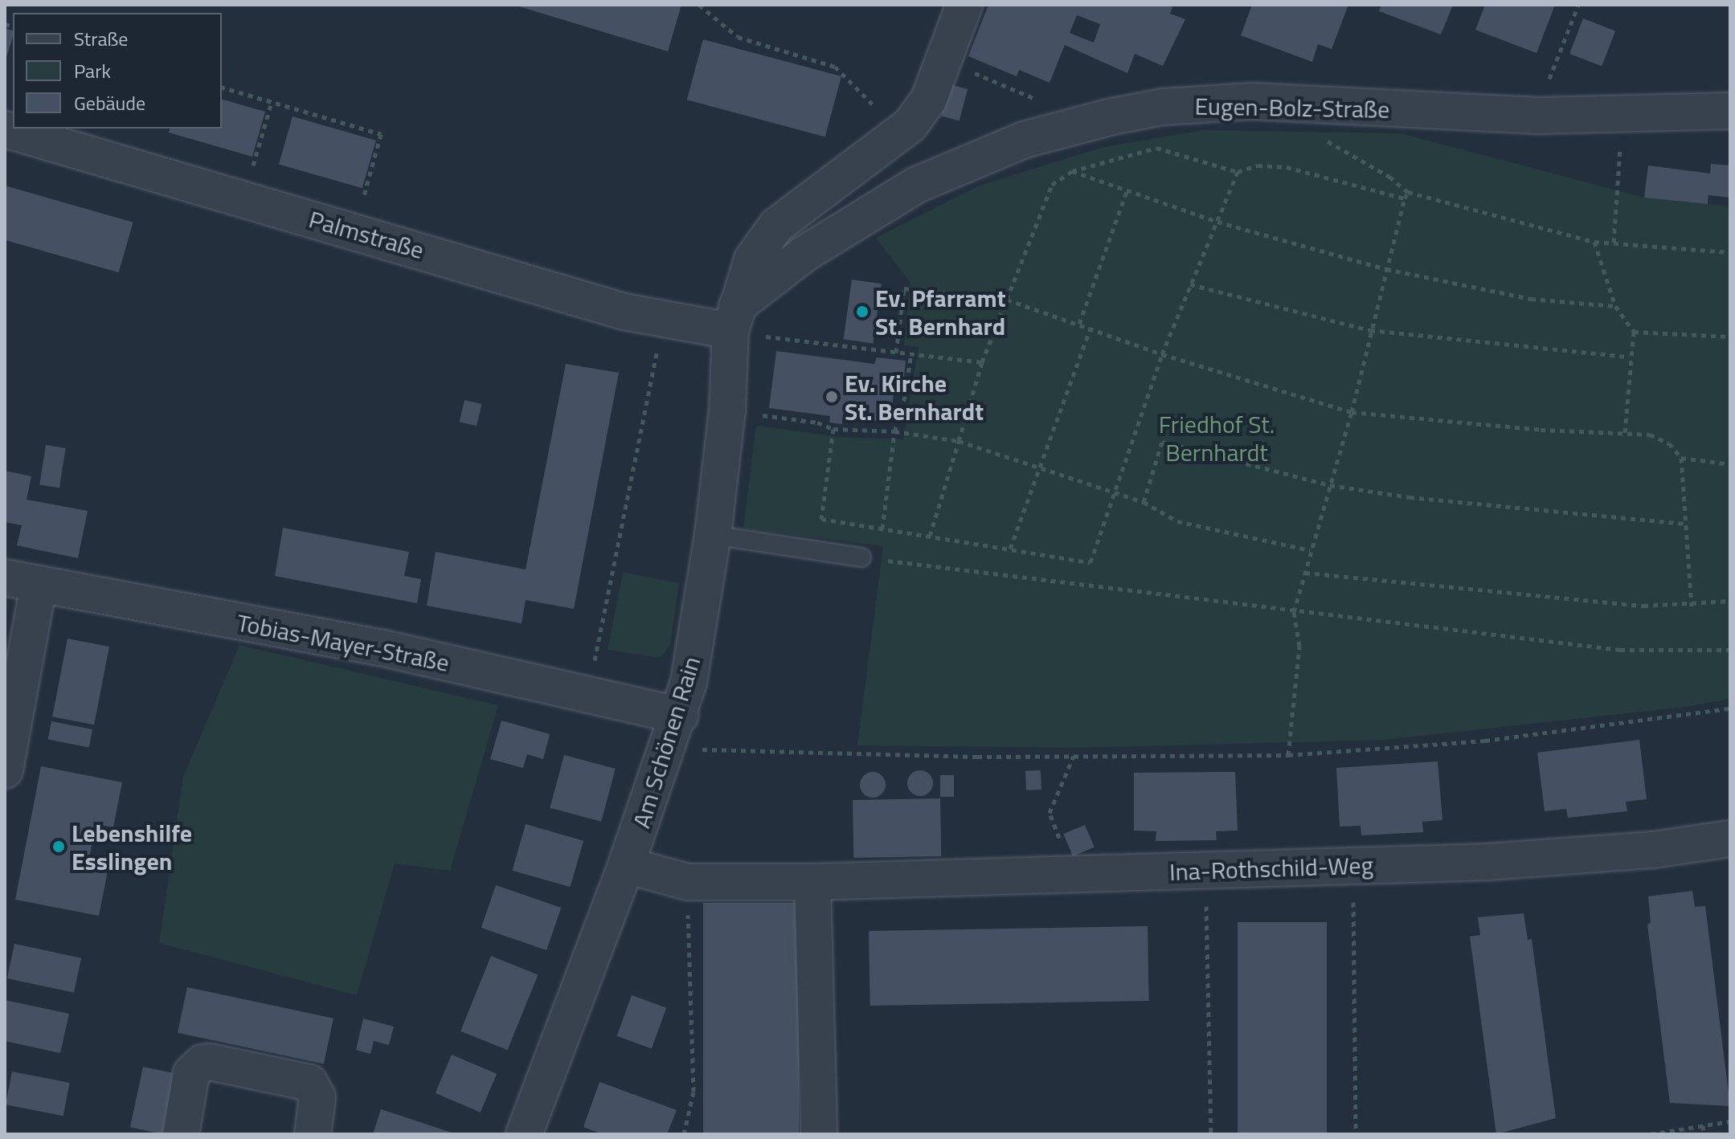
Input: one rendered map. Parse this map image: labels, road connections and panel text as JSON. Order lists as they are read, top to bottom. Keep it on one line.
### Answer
{"streets":{"street":["Eugen-Bolz-Straße","Palmstraße","Tobias-Mayer-Straße","Am Schönen Rain","Ina-Rothschild-Weg"]},"crossings":[["Eugen-Bolz-Straße","Palmstraße"],["Eugen-Bolz-Straße","Am Schönen Rain"],["Palmstraße","Am Schönen Rain"],["Tobias-Mayer-Straße","Am Schönen Rain"],["Am Schönen Rain","Ina-Rothschild-Weg"]],"parks":["Friedhof St. Bernhardt"],"places":["Ev. Pfarramt St. Bernhard","Ev. Kirche St. Bernhardt","Lebenshilfe Esslingen"],"legend":["Straße","Park","Gebäude"]}
